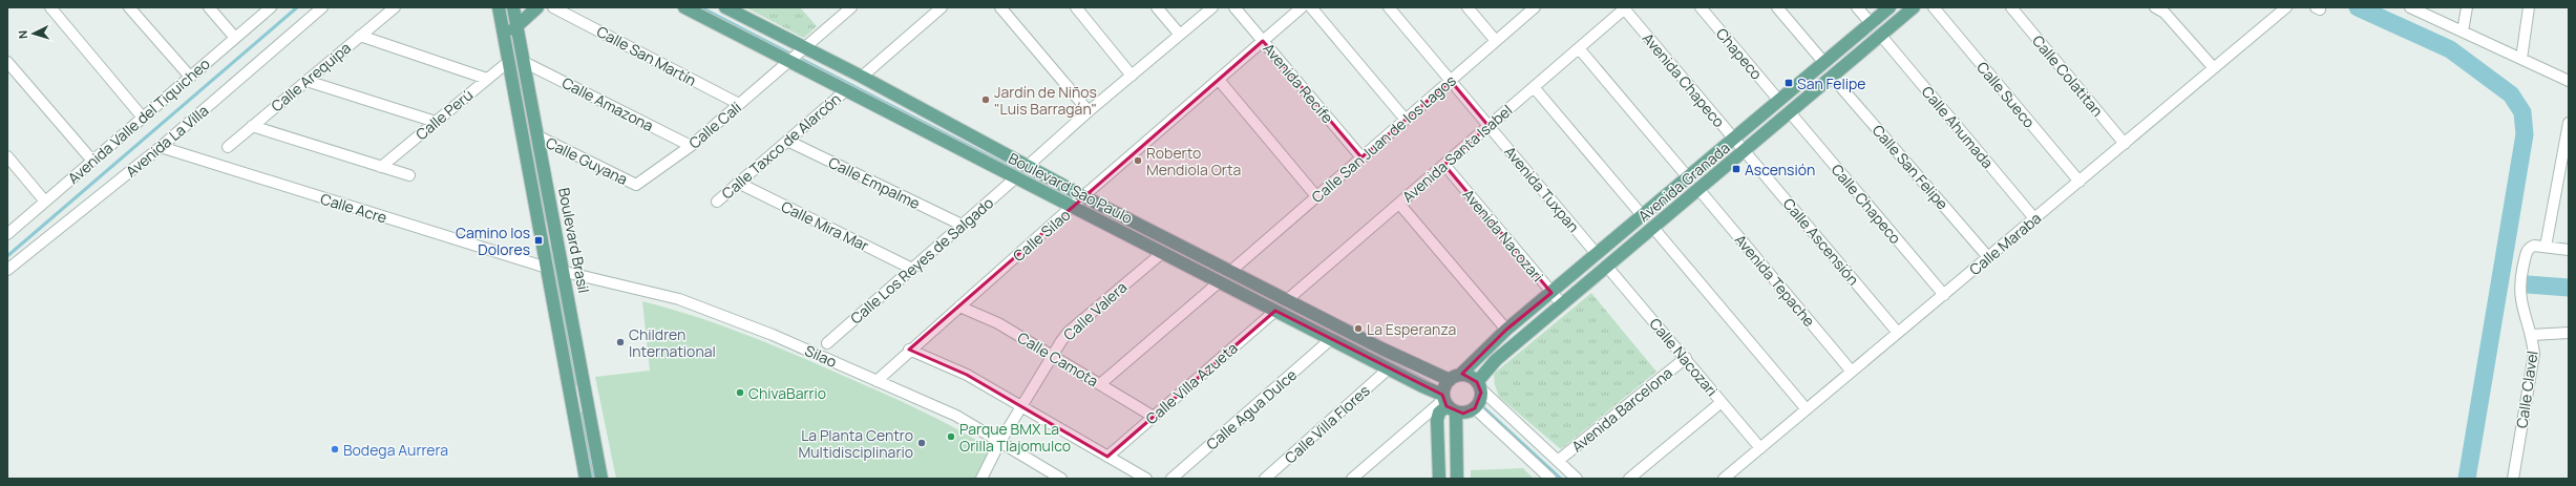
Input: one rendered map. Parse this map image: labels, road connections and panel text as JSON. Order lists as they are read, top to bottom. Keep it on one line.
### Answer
{"streets":{"main road":["Avenida Granada","Boulevard Sao Paulo","Boulevard Brasil"],"street":["Chapeco","Calle San Martín","Calle Colatitan","Calle Arequipa","Avenida Chapeco","Avenida Recife","Calle Sueco","Calle Amazona","Calle Perú","Avenida Valle del Tiquicheo","Calle Cali","Calle Ahumada","Calle San Juan de los Lagos","Avenida La Villa","Calle Taxco de Alarcón","Avenida Santa Isabel","Calle Guyana","Calle San Felipe","Calle Empalme","Avenida Tuxpan","Calle Chapeco","Calle Acre","Calle Mira Mar","Calle Silao","Avenida Nacozari","Calle Ascensión","Calle Maraba","Calle Los Reyes de Salgado","Avenida Tepache","Calle Valera","Silao","Calle Nacozari","Calle Camota","Calle Villa Azueta","Calle Clavel","Calle Agua Dulce","Avenida Barcelona","Calle Villa Flores"]},"crossings":[["Chapeco","Avenida Granada"],["Calle San Martín","Calle Cali"],["Calle Colatitan","Calle Maraba"],["Avenida Chapeco","Avenida Santa Isabel"],["Avenida Chapeco","Avenida Granada"],["Avenida Chapeco","Calle Ascensión"],["Avenida Recife","Calle San Juan de los Lagos"],["Avenida Recife","Calle Silao"],["Calle Sueco","Calle Maraba"],["Calle Amazona","Calle Cali"],["Calle Amazona","Boulevard Brasil"],["Calle Cali","Calle Guyana"],["Calle Cali","Boulevard Sao Paulo"],["Calle Ahumada","Avenida Granada"],["Calle Ahumada","Calle Maraba"],["Calle San Juan de los Lagos","Boulevard Sao Paulo"],["Calle San Juan de los Lagos","Avenida Tuxpan"],["Avenida La Villa","Calle Acre"],["Calle Taxco de Alarcón","Calle Empalme"],["Calle Taxco de Alarcón","Boulevard Sao Paulo"],["Calle Taxco de Alarcón","Calle Mira Mar"],["Avenida Santa Isabel","Boulevard Sao Paulo"],["Avenida Santa Isabel","Avenida Tuxpan"],["Avenida Santa Isabel","Avenida Nacozari"],["Calle Guyana","Boulevard Brasil"],["Calle San Felipe","Avenida Granada"],["Calle San Felipe","Calle Maraba"],["Avenida Granada","Boulevard Sao Paulo"],["Avenida Granada","Avenida Tuxpan"],["Avenida Granada","Calle Chapeco"],["Avenida Granada","Avenida Nacozari"],["Avenida Granada","Calle Ascensión"],["Avenida Granada","Avenida Tepache"],["Avenida Granada","Calle Nacozari"],["Calle Empalme","Calle Los Reyes de Salgado"],["Boulevard Sao Paulo","Calle Silao"],["Boulevard Sao Paulo","Calle Los Reyes de Salgado"],["Boulevard Sao Paulo","Calle Valera"],["Boulevard Sao Paulo","Calle Villa Azueta"],["Boulevard Sao Paulo","Calle Agua Dulce"],["Boulevard Sao Paulo","Calle Villa Flores"],["Calle Chapeco","Calle Maraba"],["Calle Mira Mar","Calle Los Reyes de Salgado"],["Calle Silao","Silao"],["Calle Silao","Calle Camota"],["Boulevard Brasil","Silao"],["Calle Ascensión","Calle Maraba"],["Calle Maraba","Avenida Tepache"],["Calle Maraba","Calle Nacozari"],["Calle Valera","Silao"],["Calle Valera","Calle Camota"],["Calle Nacozari","Avenida Barcelona"],["Calle Camota","Calle Villa Azueta"]],"places":{"transit":["San Felipe","Ascensión","Camino los Dolores"],"other":["Jardín de Niños \"Luis Barragán\"","Roberto Mendiola Orta","La Esperanza","Children International","ChivaBarrio","Parque BMX La Orilla Tlajomulco","La Planta Centro Multidisciplinario","Bodega Aurrera"]},"north":"left"}
